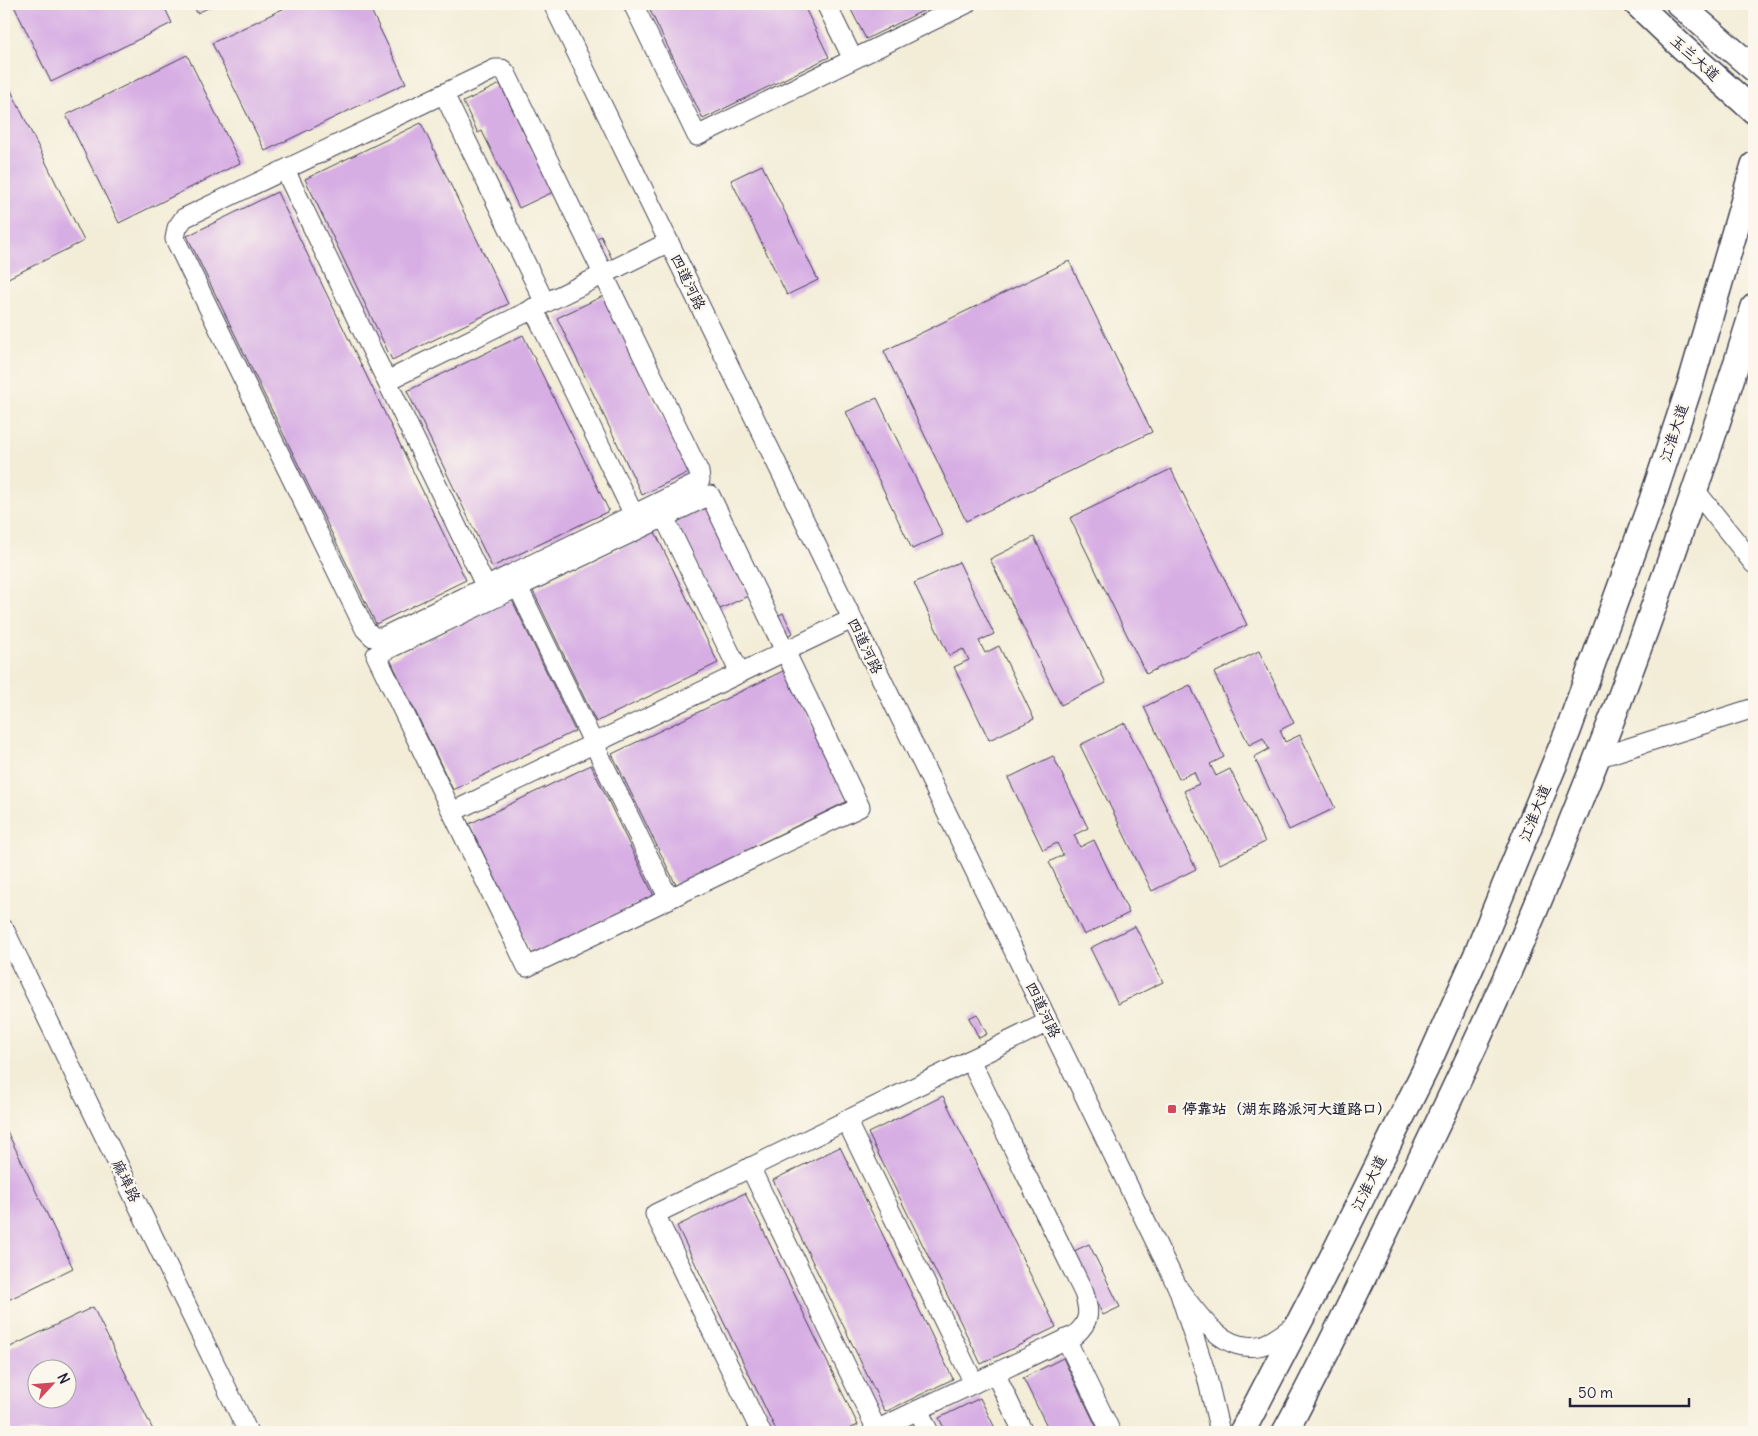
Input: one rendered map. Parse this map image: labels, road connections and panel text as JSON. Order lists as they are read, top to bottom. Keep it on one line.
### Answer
{"streets":{"main road":["玉兰大道","江淮大道"],"street":["四道河路","麻埠路"]},"places":{"transit":["停靠站（湖东路派河大道路口）"]},"scale_bar":"50 m","north":"top right"}
